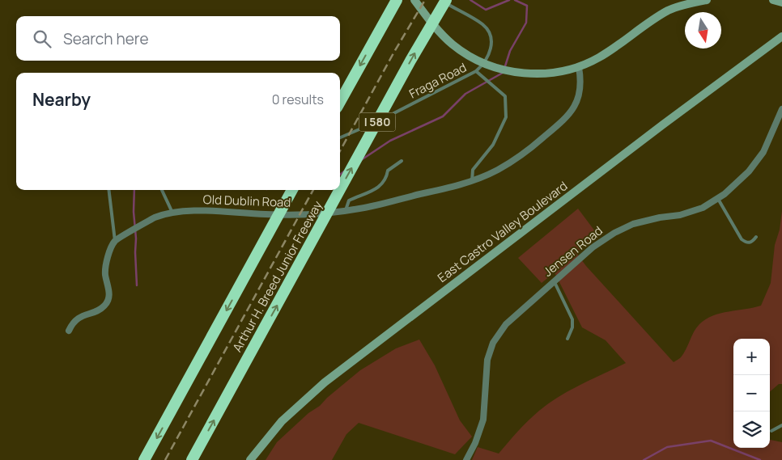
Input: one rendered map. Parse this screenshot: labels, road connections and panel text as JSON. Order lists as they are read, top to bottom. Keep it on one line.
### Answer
{"streets":{"highway":["I 580","Arthur H. Breed Junior Freeway"],"main road":["East Castro Valley Boulevard"],"street":["Old Dublin Road","Jensen Road"],"lane":["Fraga Road"]},"north":"bottom","page":{"search":"Search here","heading":["Nearby","0 results"],"map_buttons":["+","−"]}}
